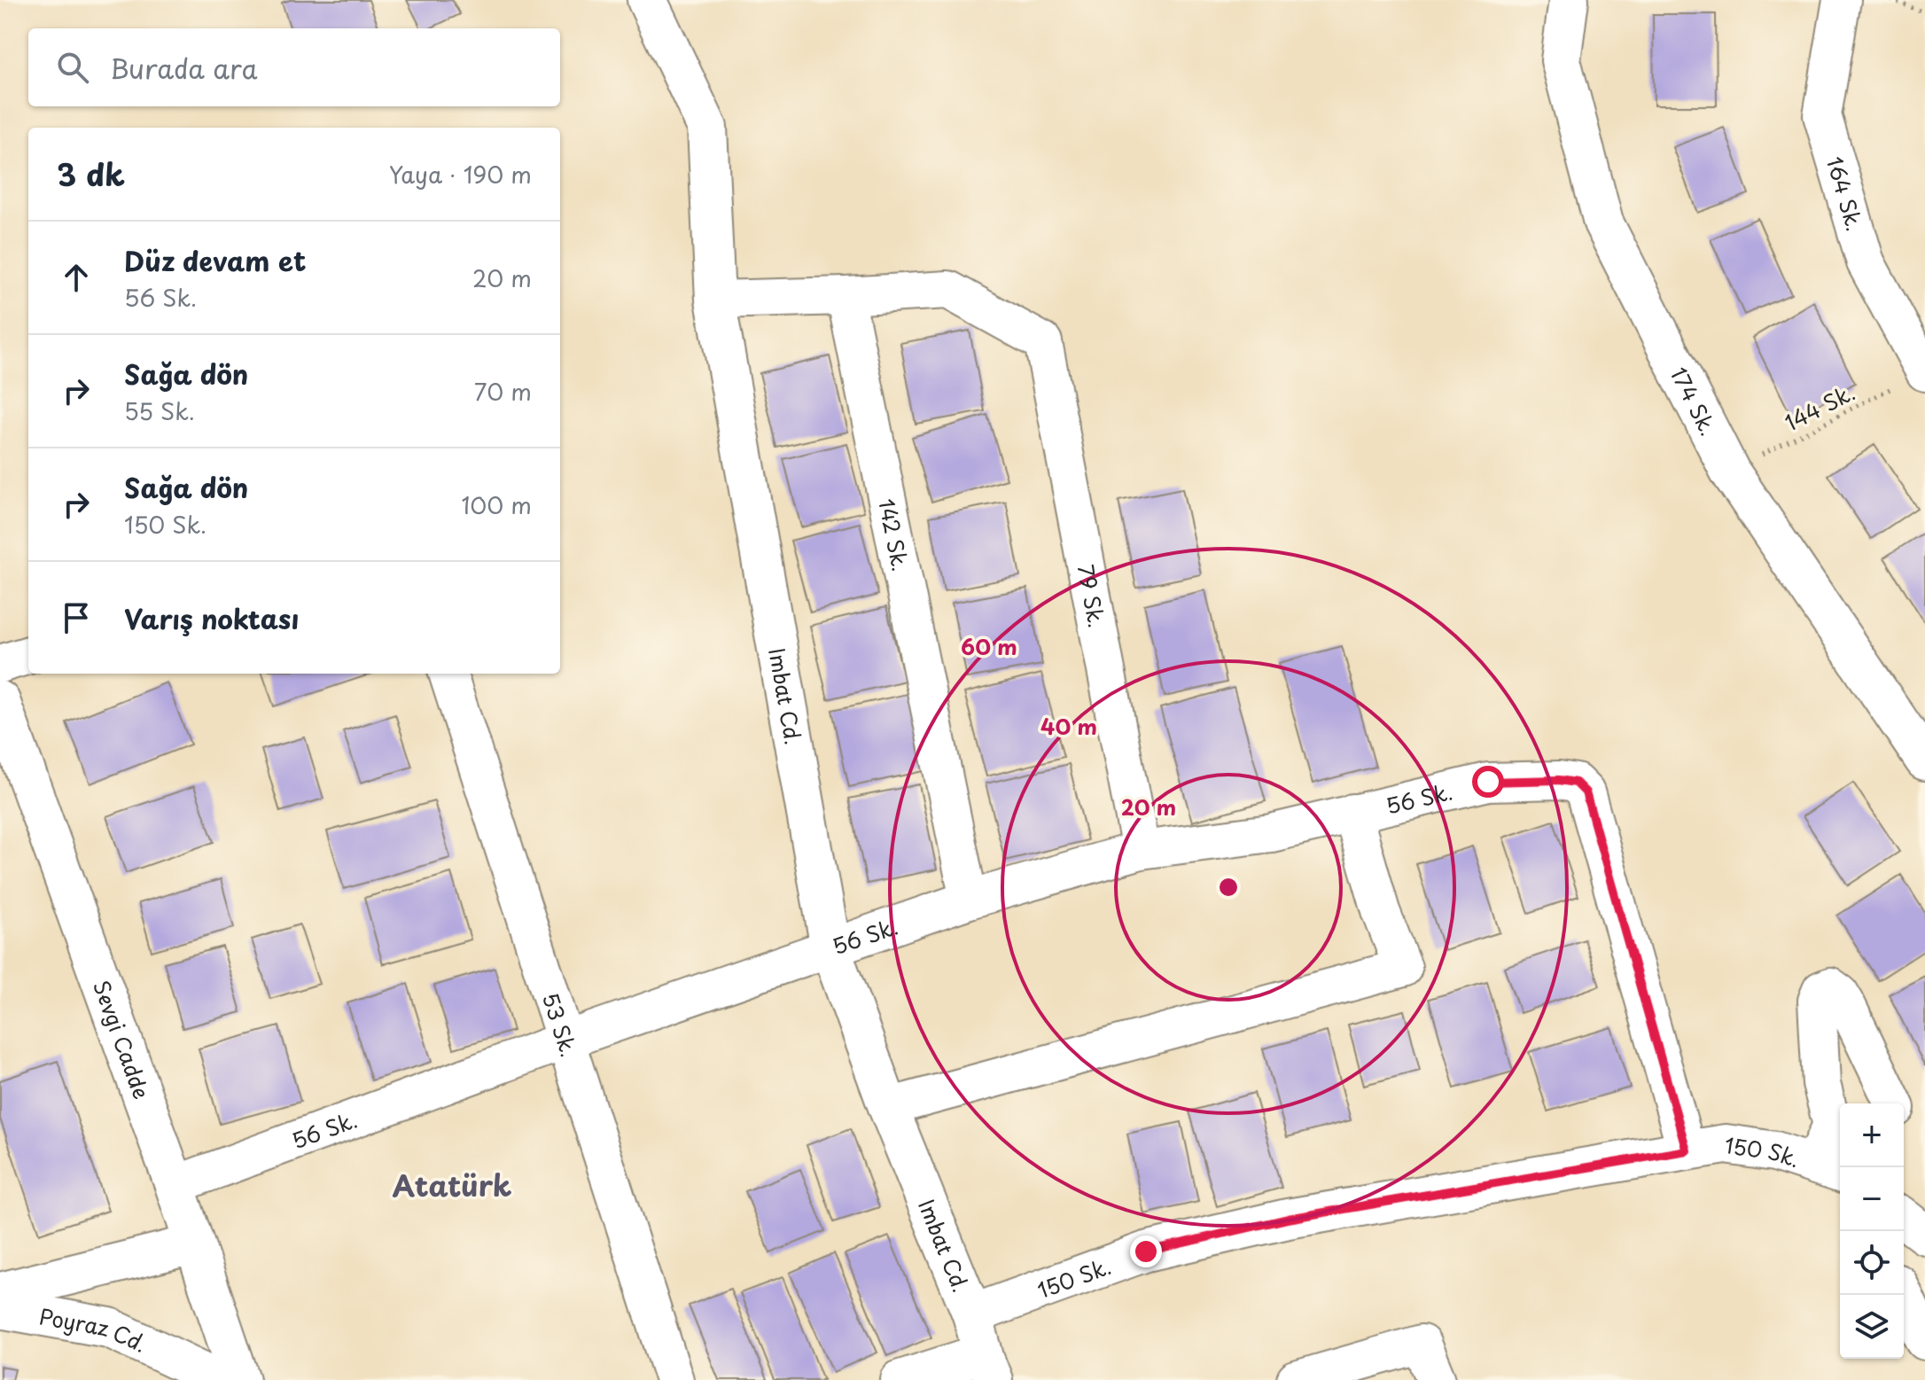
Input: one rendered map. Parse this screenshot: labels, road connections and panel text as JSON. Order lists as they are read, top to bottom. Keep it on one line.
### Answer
{"streets":{"street":["164 Sk.","174 Sk.","142 Sk.","79 Sk.","Imbat Cd.","56 Sk.","53 Sk.","Sevgi Cadde","150 Sk.","Poyraz Cd."],"path":["144 Sk."]},"crossings":[["164 Sk.","144 Sk."],["174 Sk.","144 Sk."],["142 Sk.","79 Sk."],["142 Sk.","56 Sk."],["79 Sk.","56 Sk."],["Imbat Cd.","56 Sk."],["Imbat Cd.","150 Sk."],["56 Sk.","53 Sk."],["56 Sk.","Sevgi Cadde"],["56 Sk.","150 Sk."],["Sevgi Cadde","Poyraz Cd."]],"districts":["Atatürk"],"page":{"search":"Burada ara","heading":["3 dk","Yaya · 190 m"],"list":[["Düz devam et","56 Sk.","20 m"],["Sağa dön","55 Sk.","70 m"],["Sağa dön","150 Sk.","100 m"],"Varış noktası"],"map_buttons":["+","−"]},"rings":["60 m","40 m","20 m"]}
